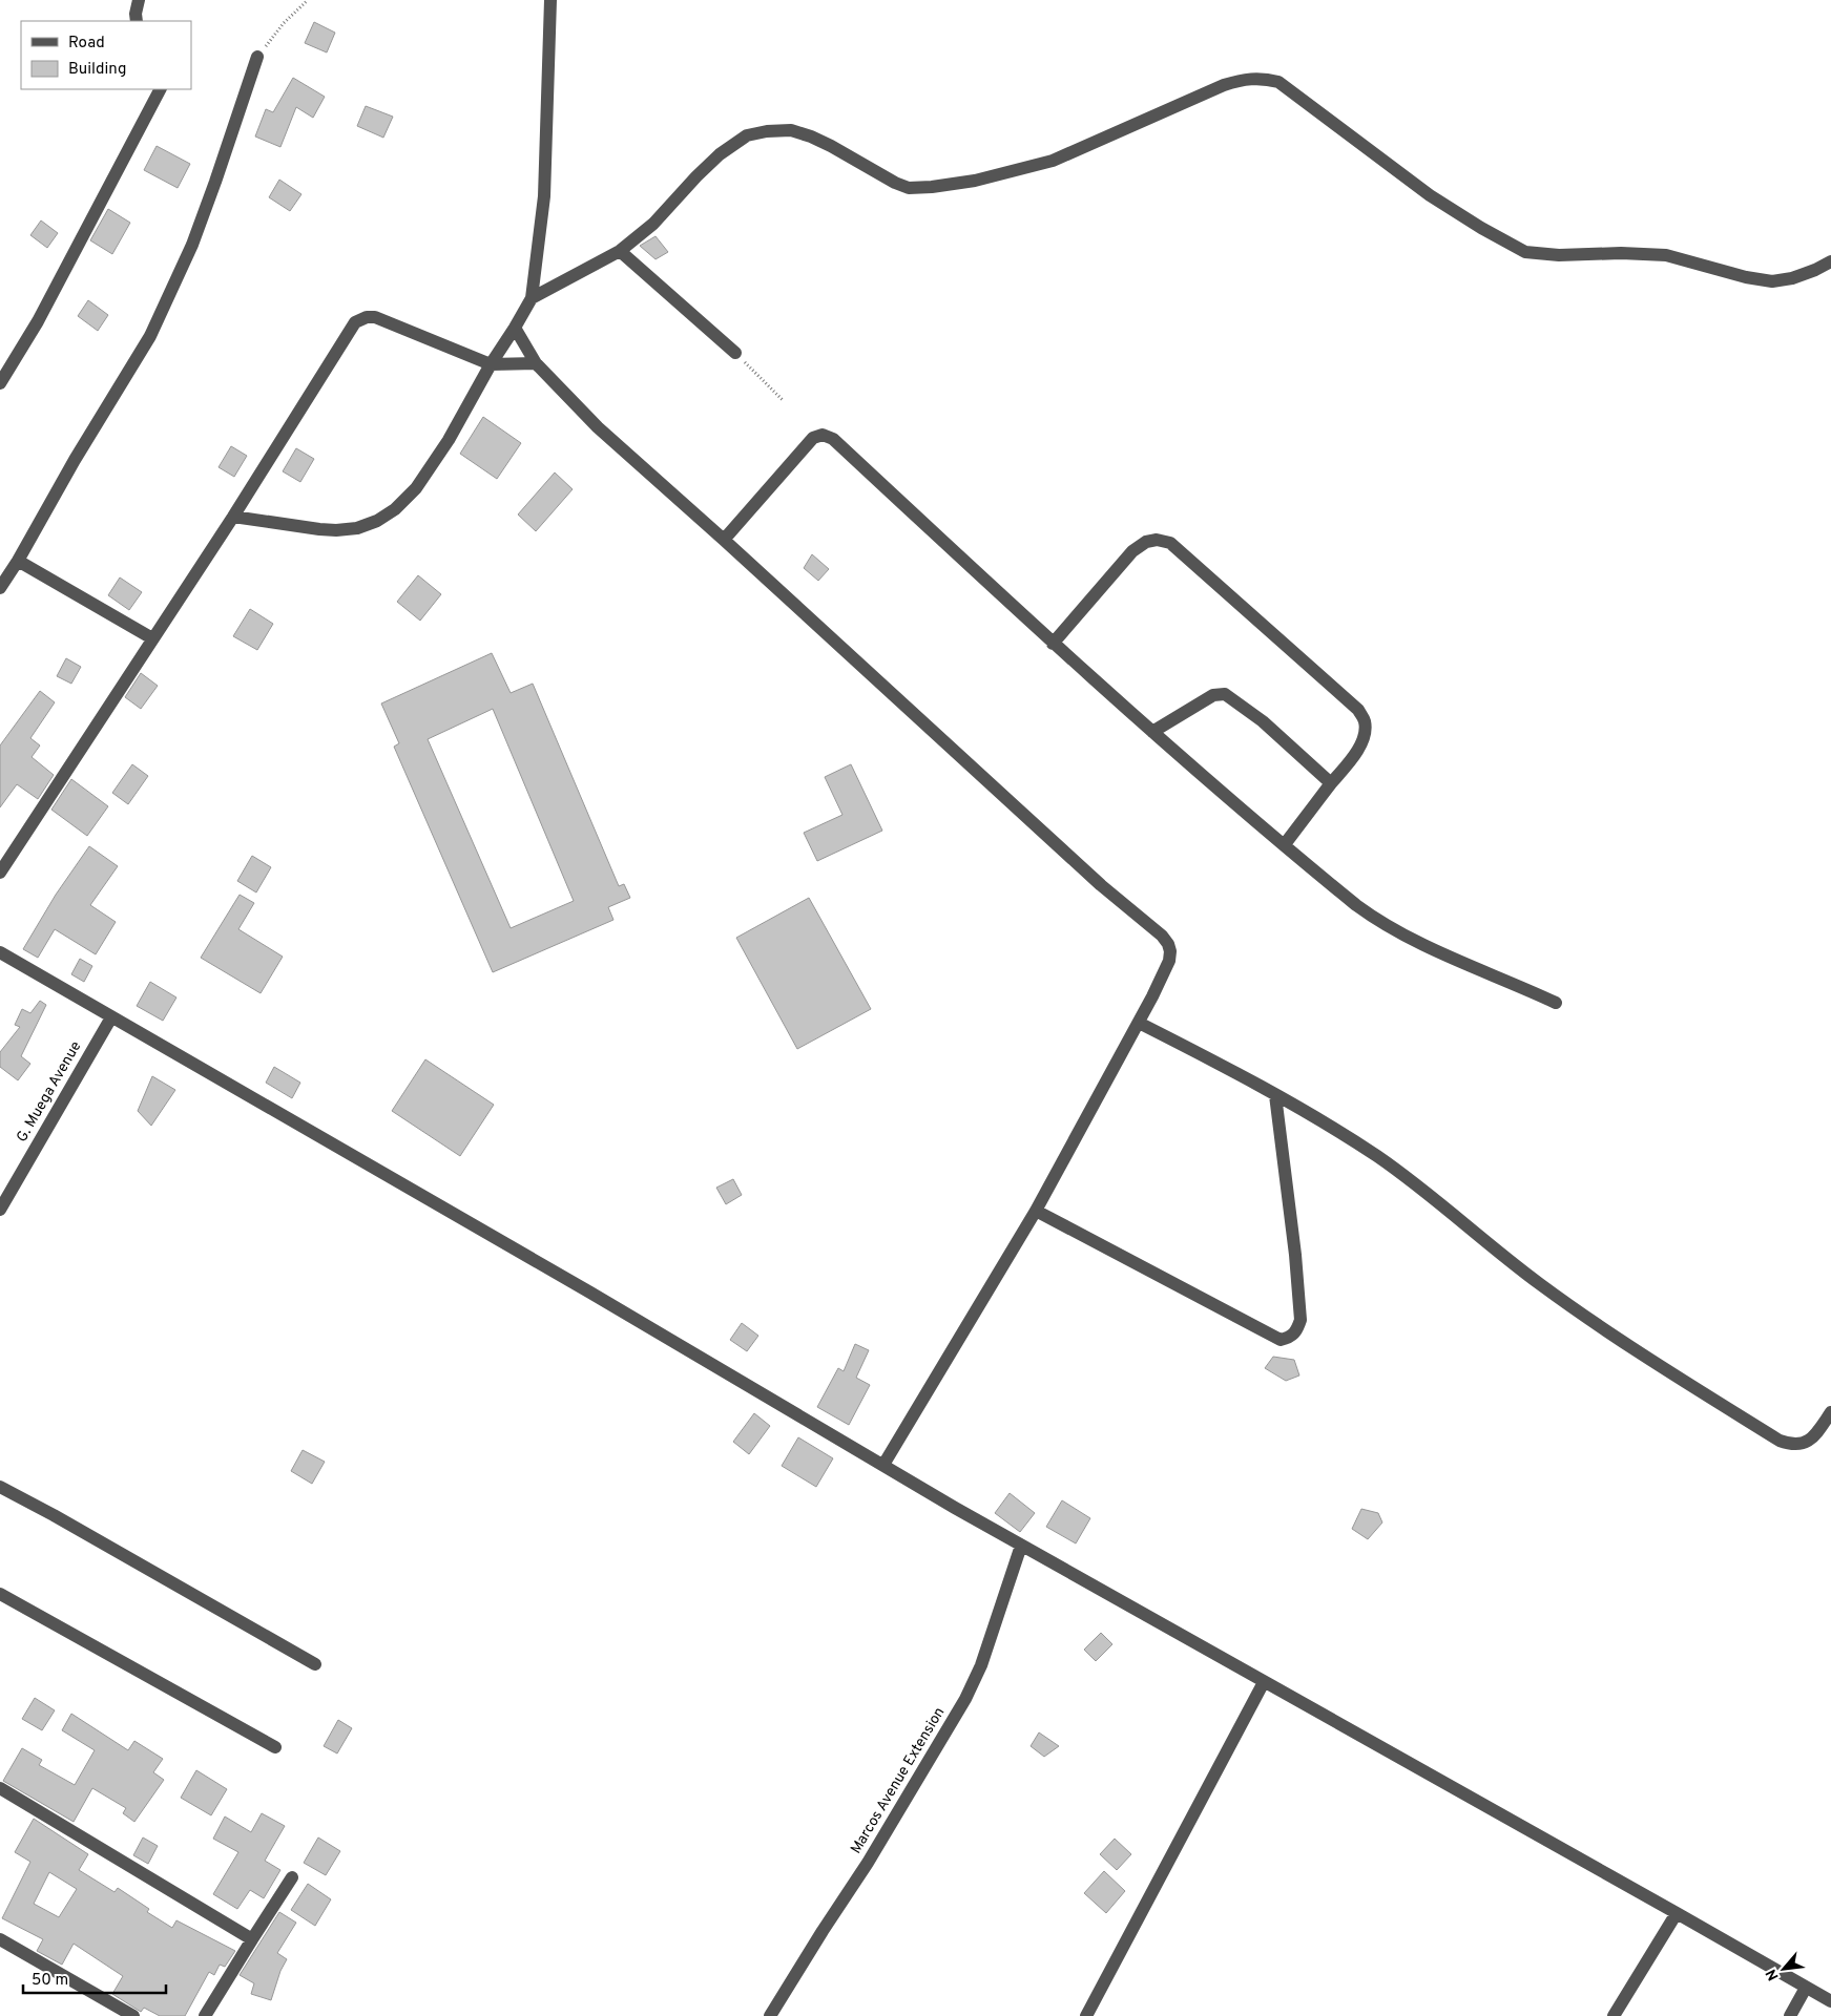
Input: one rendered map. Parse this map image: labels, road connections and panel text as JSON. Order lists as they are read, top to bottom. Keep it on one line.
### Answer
{"streets":{"street":["G. Muega Avenue","Marcos Avenue Extension"]},"legend":["Road","Building"],"scale_bar":"50 m","north":"bottom left"}
